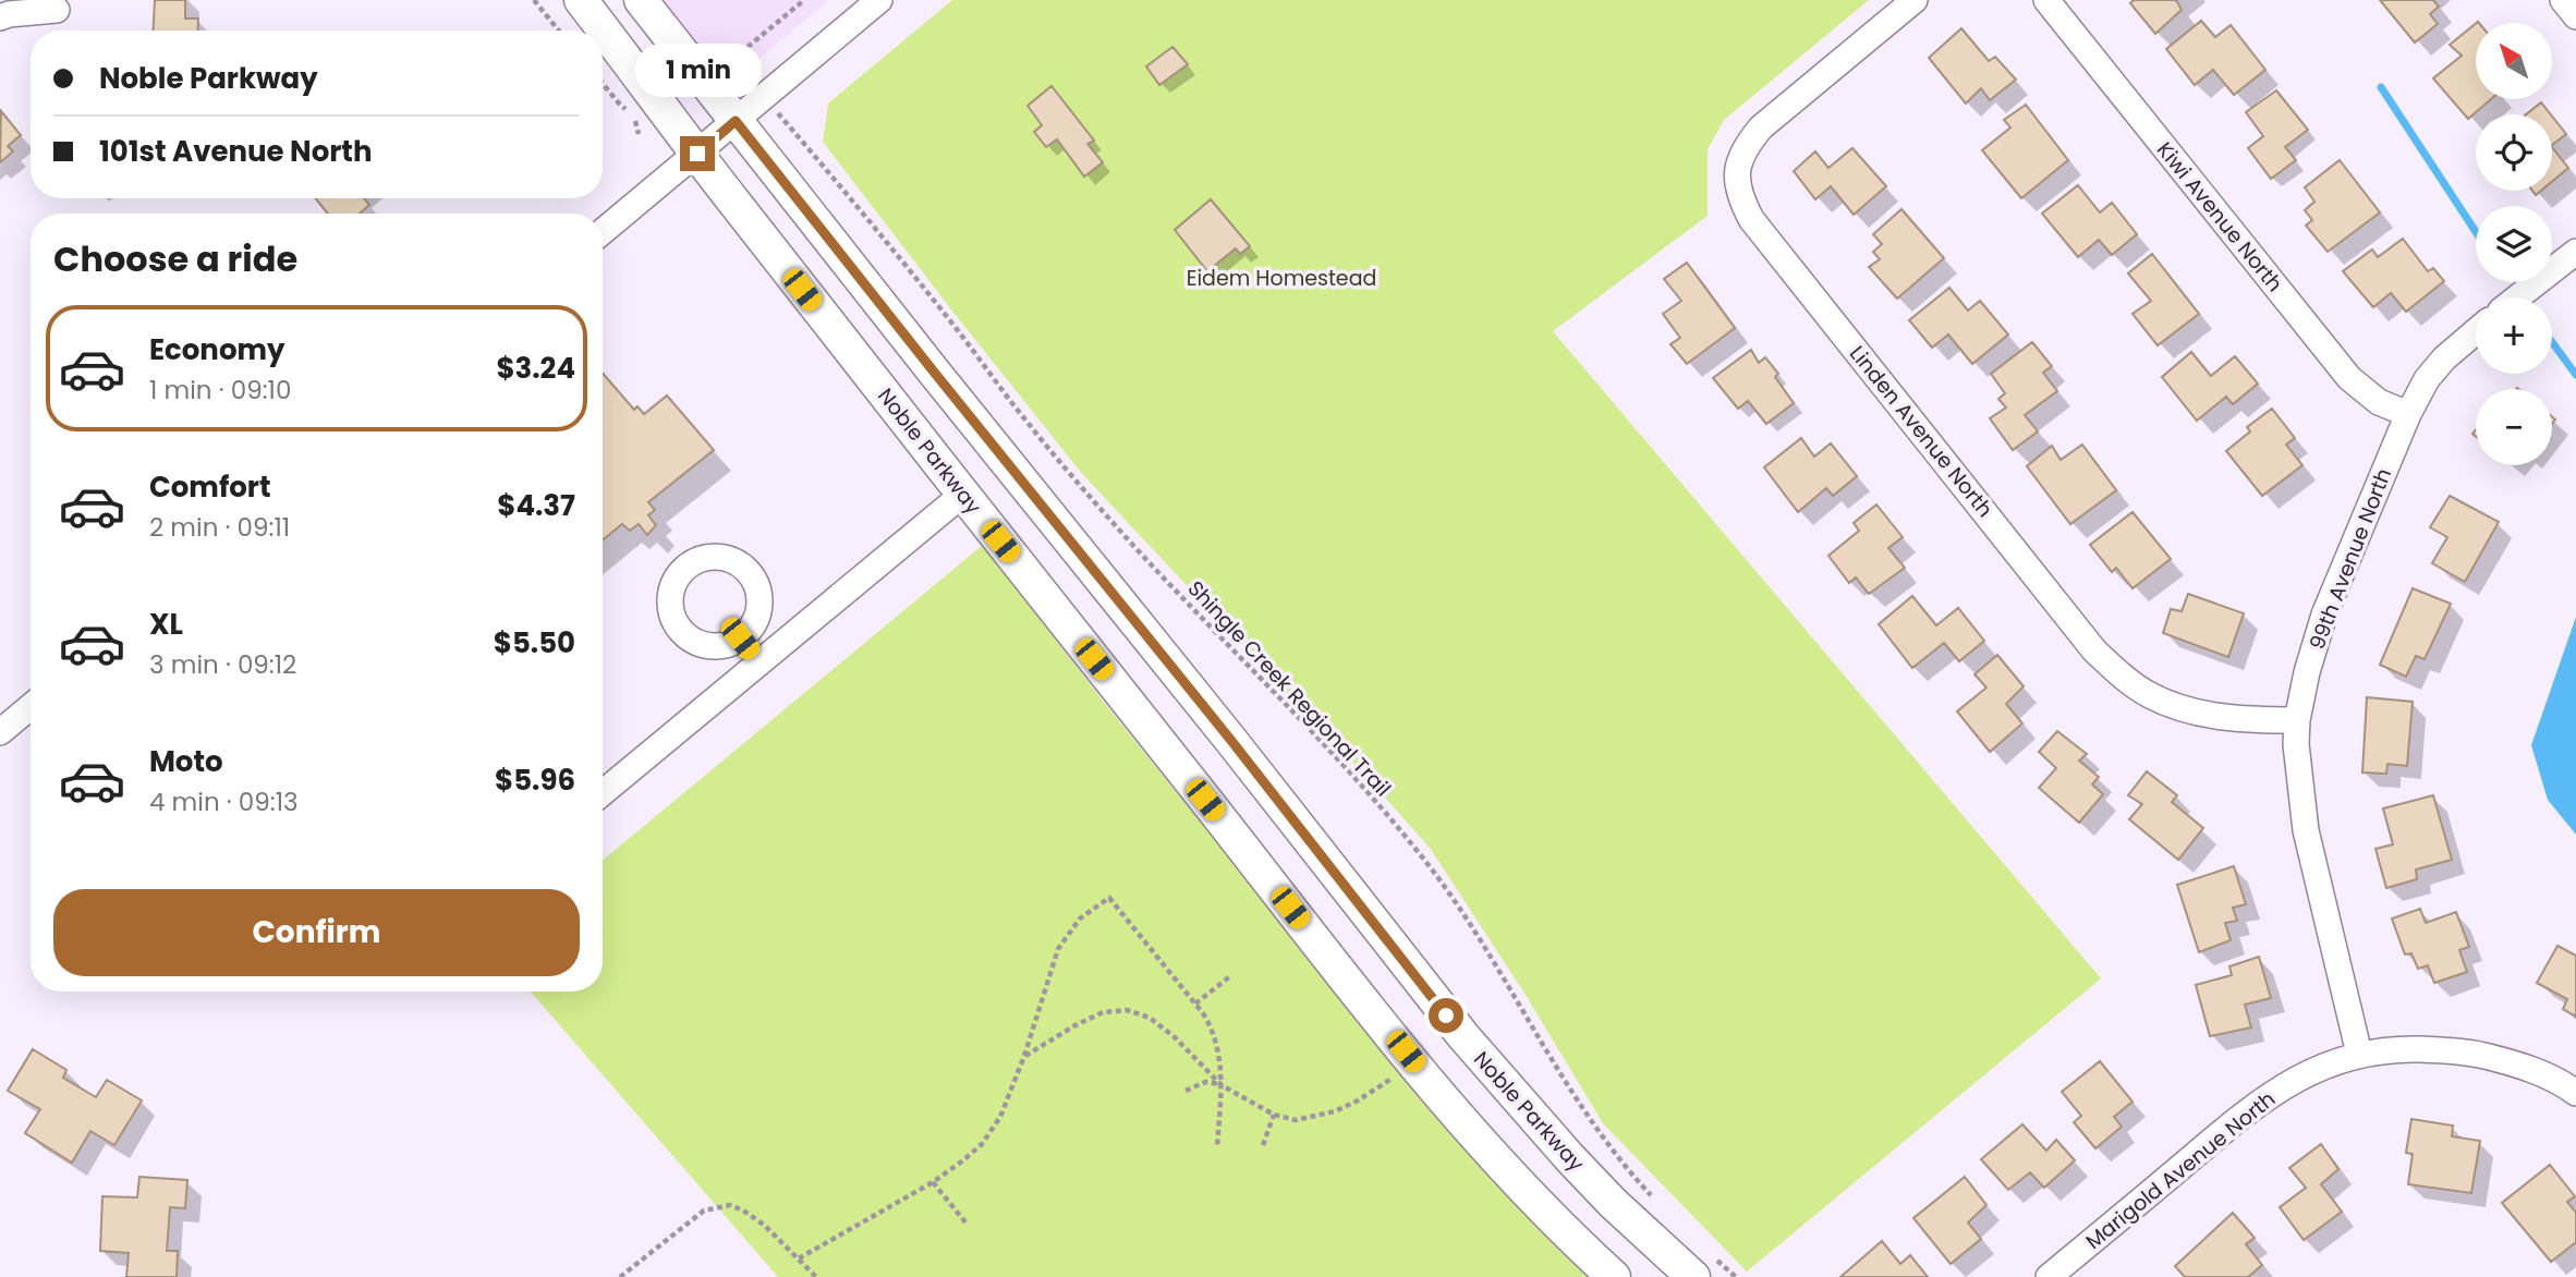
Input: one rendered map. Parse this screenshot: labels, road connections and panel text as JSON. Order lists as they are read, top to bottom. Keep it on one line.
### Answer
{"streets":{"main road":["Noble Parkway"],"street":["Kiwi Avenue North","Linden Avenue North","99th Avenue North","Marigold Avenue North"],"path":["Shingle Creek Regional Trail"]},"crossings":[["Kiwi Avenue North","99th Avenue North"],["Linden Avenue North","99th Avenue North"],["99th Avenue North","Marigold Avenue North"]],"parks":["Eidem Homestead"],"north":"top left","page":{"map_buttons":["+","−"],"banner":["Noble Parkway","101st Avenue North"],"bubble":"1 min","heading":"Choose a ride","list":[{"name":"Economy","note":"1 min · 09:10","value":"$3.24"},{"name":"Comfort","note":"2 min · 09:11","value":"$4.37"},{"name":"XL","note":"3 min · 09:12","value":"$5.50"},{"name":"Moto","note":"4 min · 09:13","value":"$5.96"}],"buttons":"Confirm"}}
